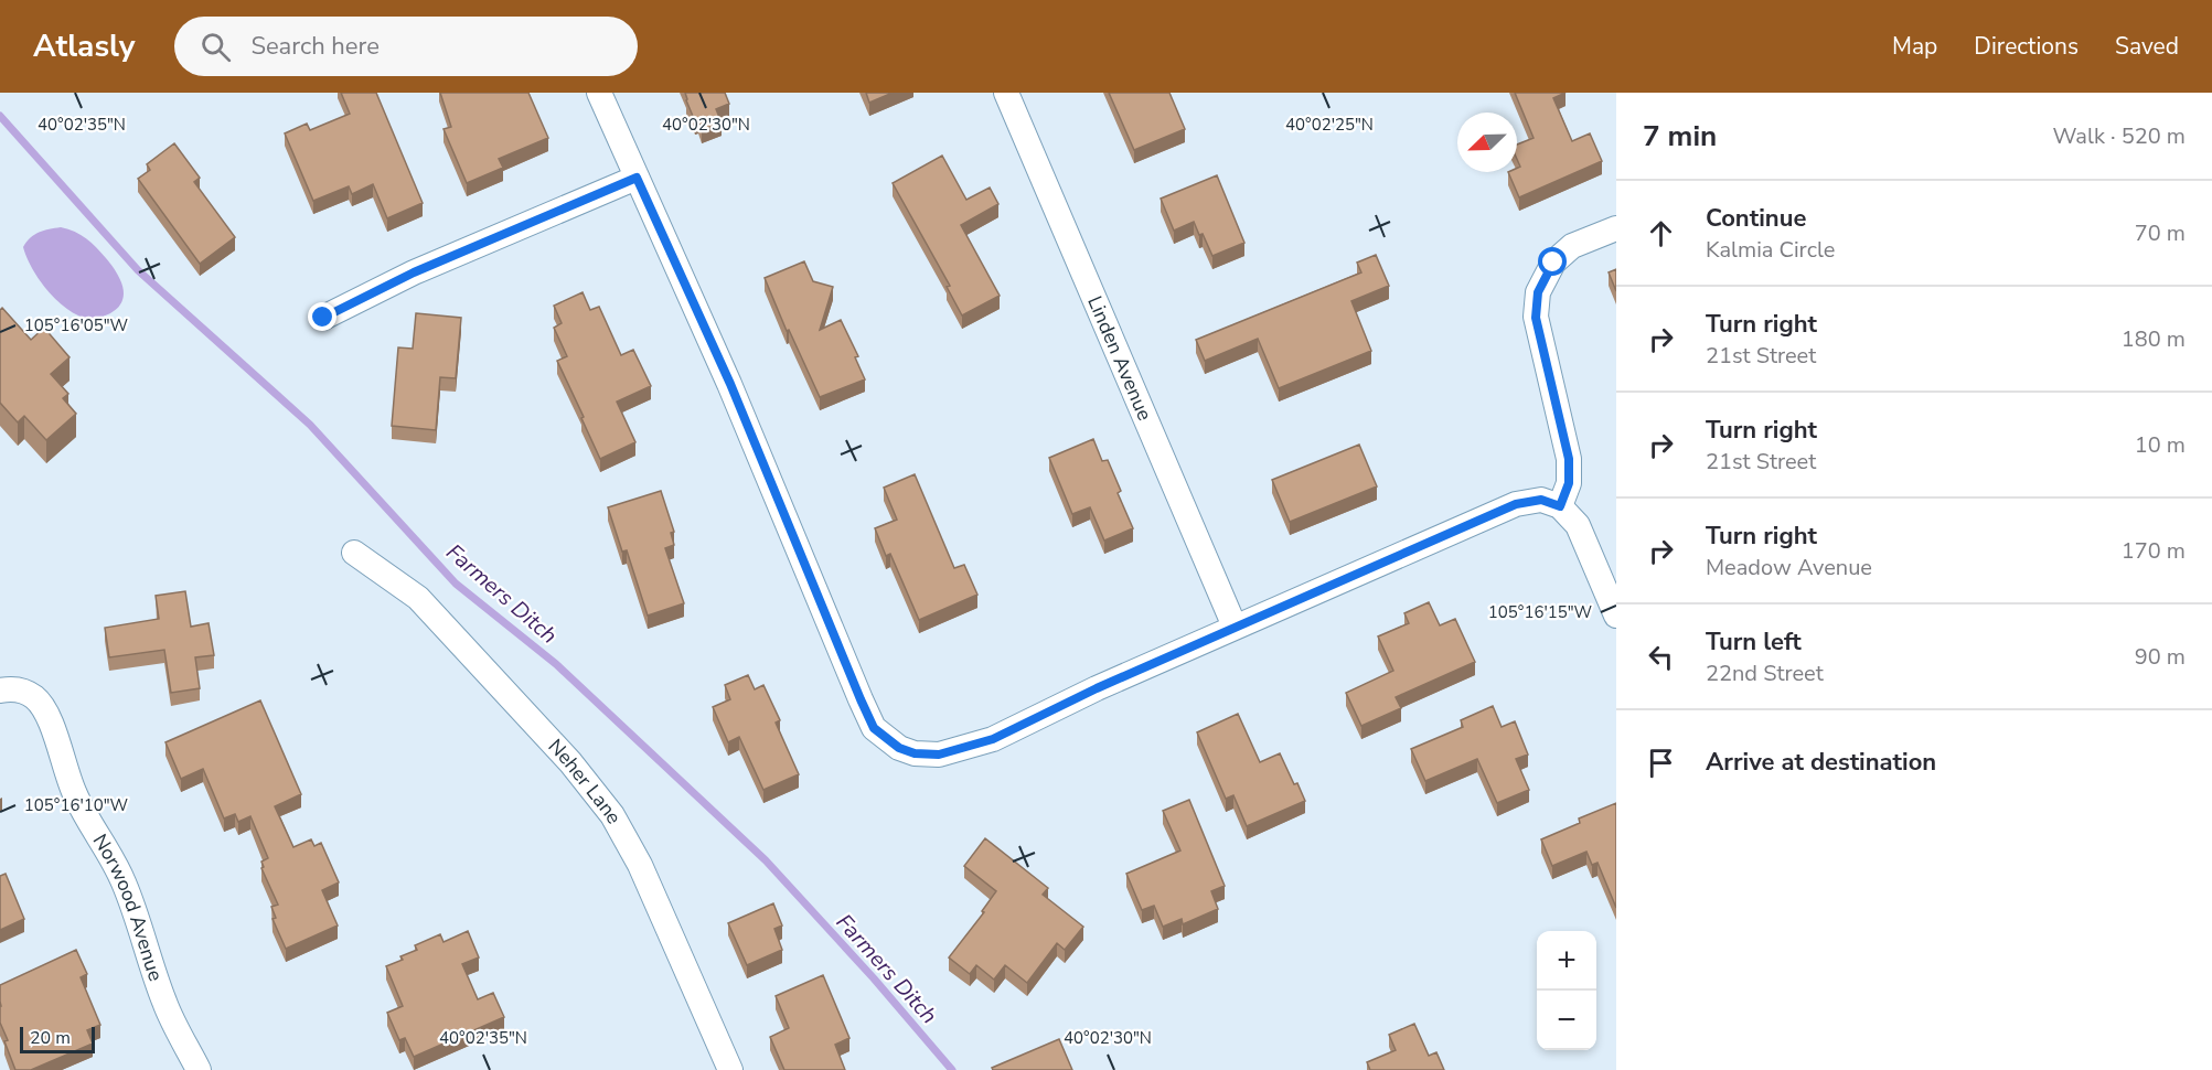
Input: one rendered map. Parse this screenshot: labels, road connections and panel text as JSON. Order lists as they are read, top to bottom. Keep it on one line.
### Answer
{"streets":{"street":["Linden Avenue","Neher Lane","Norwood Avenue"]},"water":["Farmers Ditch"],"scale_bar":"20 m","north":"bottom left","page":{"header":"Atlasly","search":"Search here","nav":["Map","Directions","Saved"],"heading":["7 min","Walk · 520 m"],"list":[["Continue","Kalmia Circle","70 m"],["Turn right","21st Street","180 m"],["Turn right","21st Street","10 m"],["Turn right","Meadow Avenue","170 m"],["Turn left","22nd Street","90 m"],"Arrive at destination"],"map_buttons":["+","−"],"scale":"20 m"},"coordinates":["40°02'35\"N","40°02'30\"N","40°02'25\"N","105°16'05\"W","105°16'15\"W","105°16'10\"W"]}
